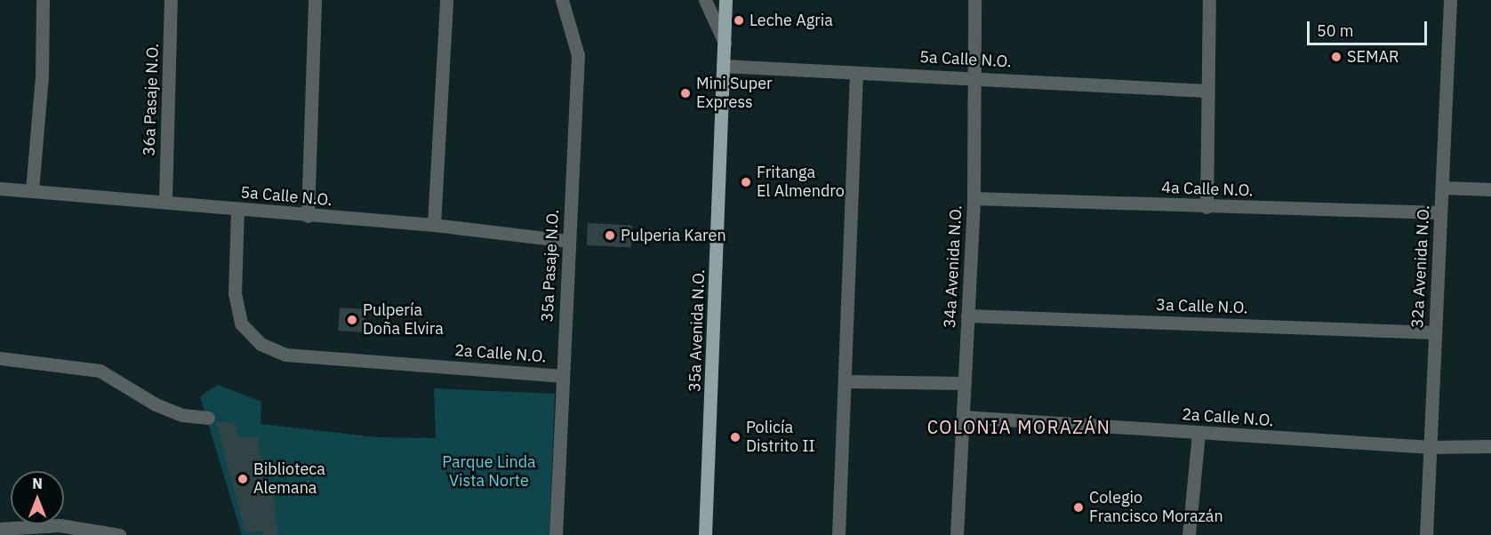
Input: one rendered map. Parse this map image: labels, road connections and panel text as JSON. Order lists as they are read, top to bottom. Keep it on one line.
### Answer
{"streets":{"main road":["35a Avenida N.O."],"street":["5a Calle N.O.","36a Pasaje N.O.","4a Calle N.O.","35a Pasaje N.O.","34a Avenida N.O.","32a Avenida N.O.","3a Calle N.O.","2a Calle N.O."]},"crossings":[["5a Calle N.O.","36a Pasaje N.O."],["5a Calle N.O.","35a Pasaje N.O."],["5a Calle N.O.","34a Avenida N.O."],["5a Calle N.O.","35a Avenida N.O."],["5a Calle N.O.","2a Calle N.O."],["4a Calle N.O.","34a Avenida N.O."],["4a Calle N.O.","32a Avenida N.O."],["35a Pasaje N.O.","2a Calle N.O."],["34a Avenida N.O.","3a Calle N.O."],["34a Avenida N.O.","2a Calle N.O."],["32a Avenida N.O.","3a Calle N.O."],["32a Avenida N.O.","2a Calle N.O."]],"districts":["COLONIA MORAZÁN"],"parks":["Parque Linda Vista Norte"],"places":["Leche Agria","SEMAR","Mini Super Express","Fritanga El Almendro","Pulperia Karen","Pulpería Doña Elvira","Policía Distrito II","Biblioteca Alemana","Colegio Francisco Morazán"],"scale_bar":"50 m","north":"top"}
